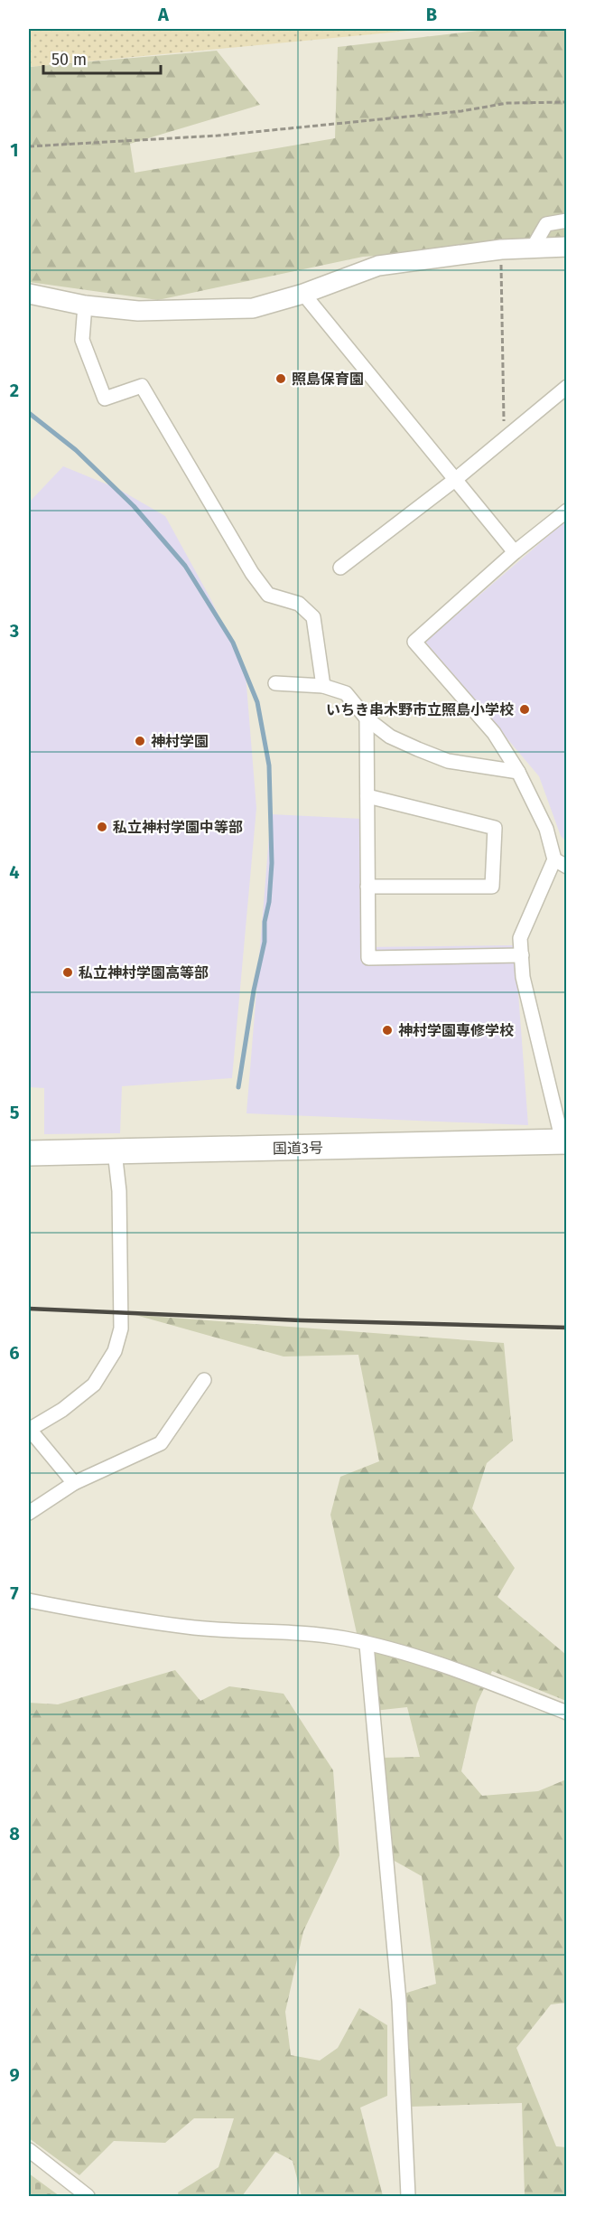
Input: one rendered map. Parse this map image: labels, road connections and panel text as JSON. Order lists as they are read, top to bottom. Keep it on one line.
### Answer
{"streets":{"highway":["国道3号"]},"places":["照島保育園","いちき串木野市立照島小学校","神村学園","私立神村学園中等部","私立神村学園高等部","神村学園専修学校"],"scale_bar":"50 m","grid":{"columns":["A","B"],"rows":["1","2","3","4","5","6","7","8","9"]}}
